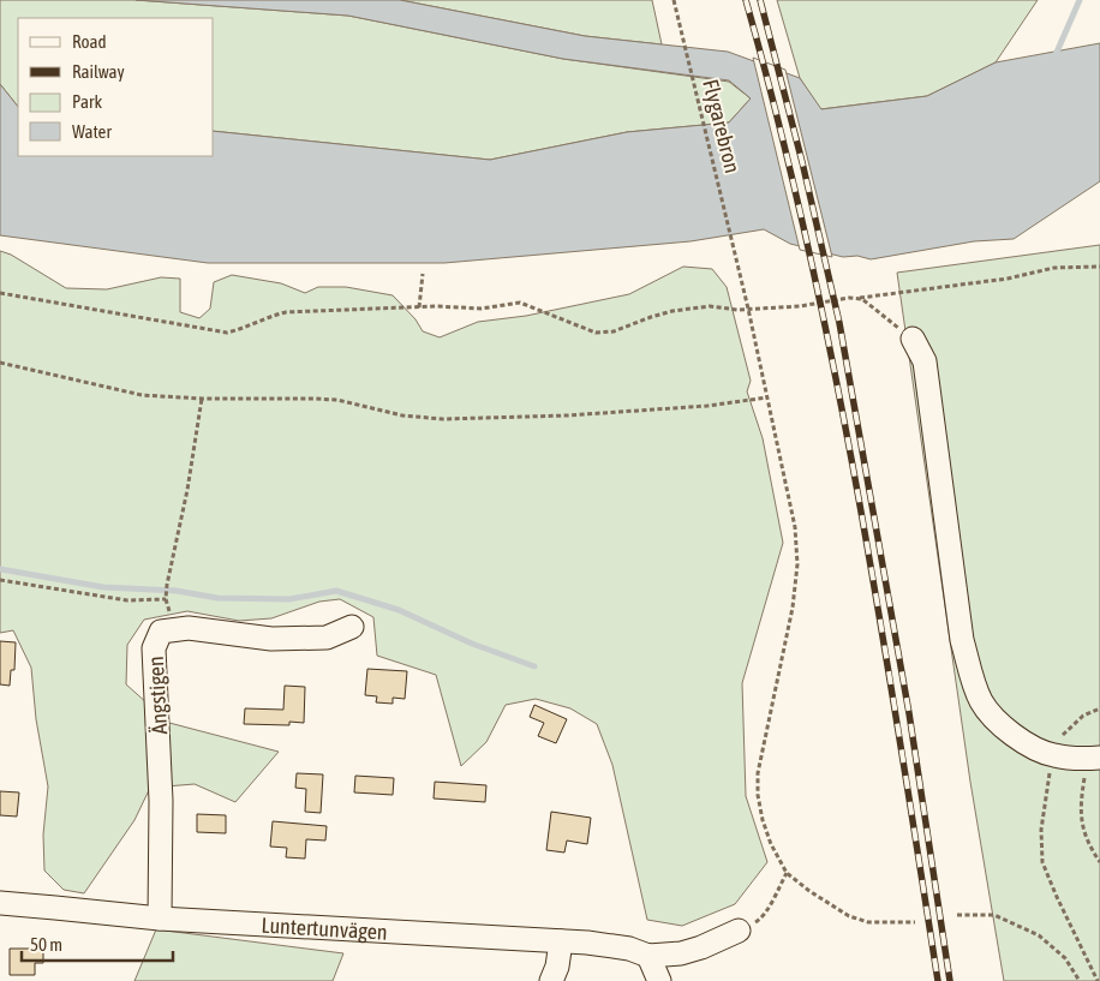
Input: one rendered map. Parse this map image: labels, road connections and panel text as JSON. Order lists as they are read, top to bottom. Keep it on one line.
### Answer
{"streets":{"street":["Ängstigen","Luntertunvägen"],"path":["Flygarebron"]},"crossings":[["Ängstigen","Luntertunvägen"]],"legend":["Road","Railway","Park","Water"],"scale_bar":"50 m"}
